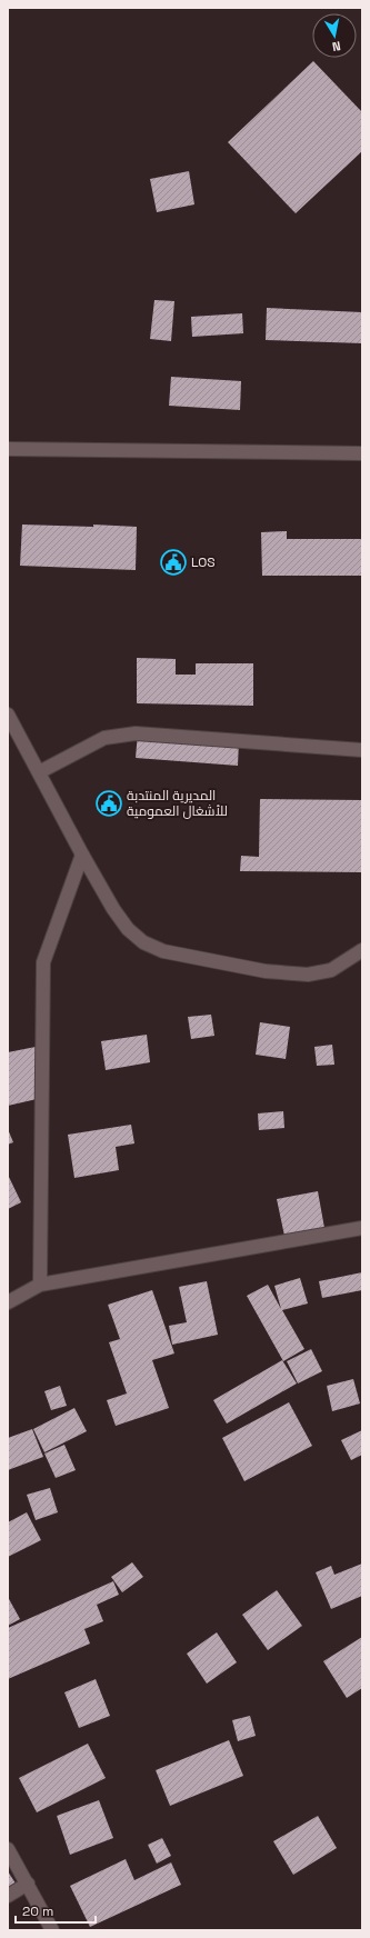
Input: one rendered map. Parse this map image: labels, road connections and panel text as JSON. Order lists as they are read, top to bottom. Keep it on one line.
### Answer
{"places":{"public building":["LOS","المديرية المنتدبة للأشغال العمومية"]},"scale_bar":"20 m","north":"bottom"}
